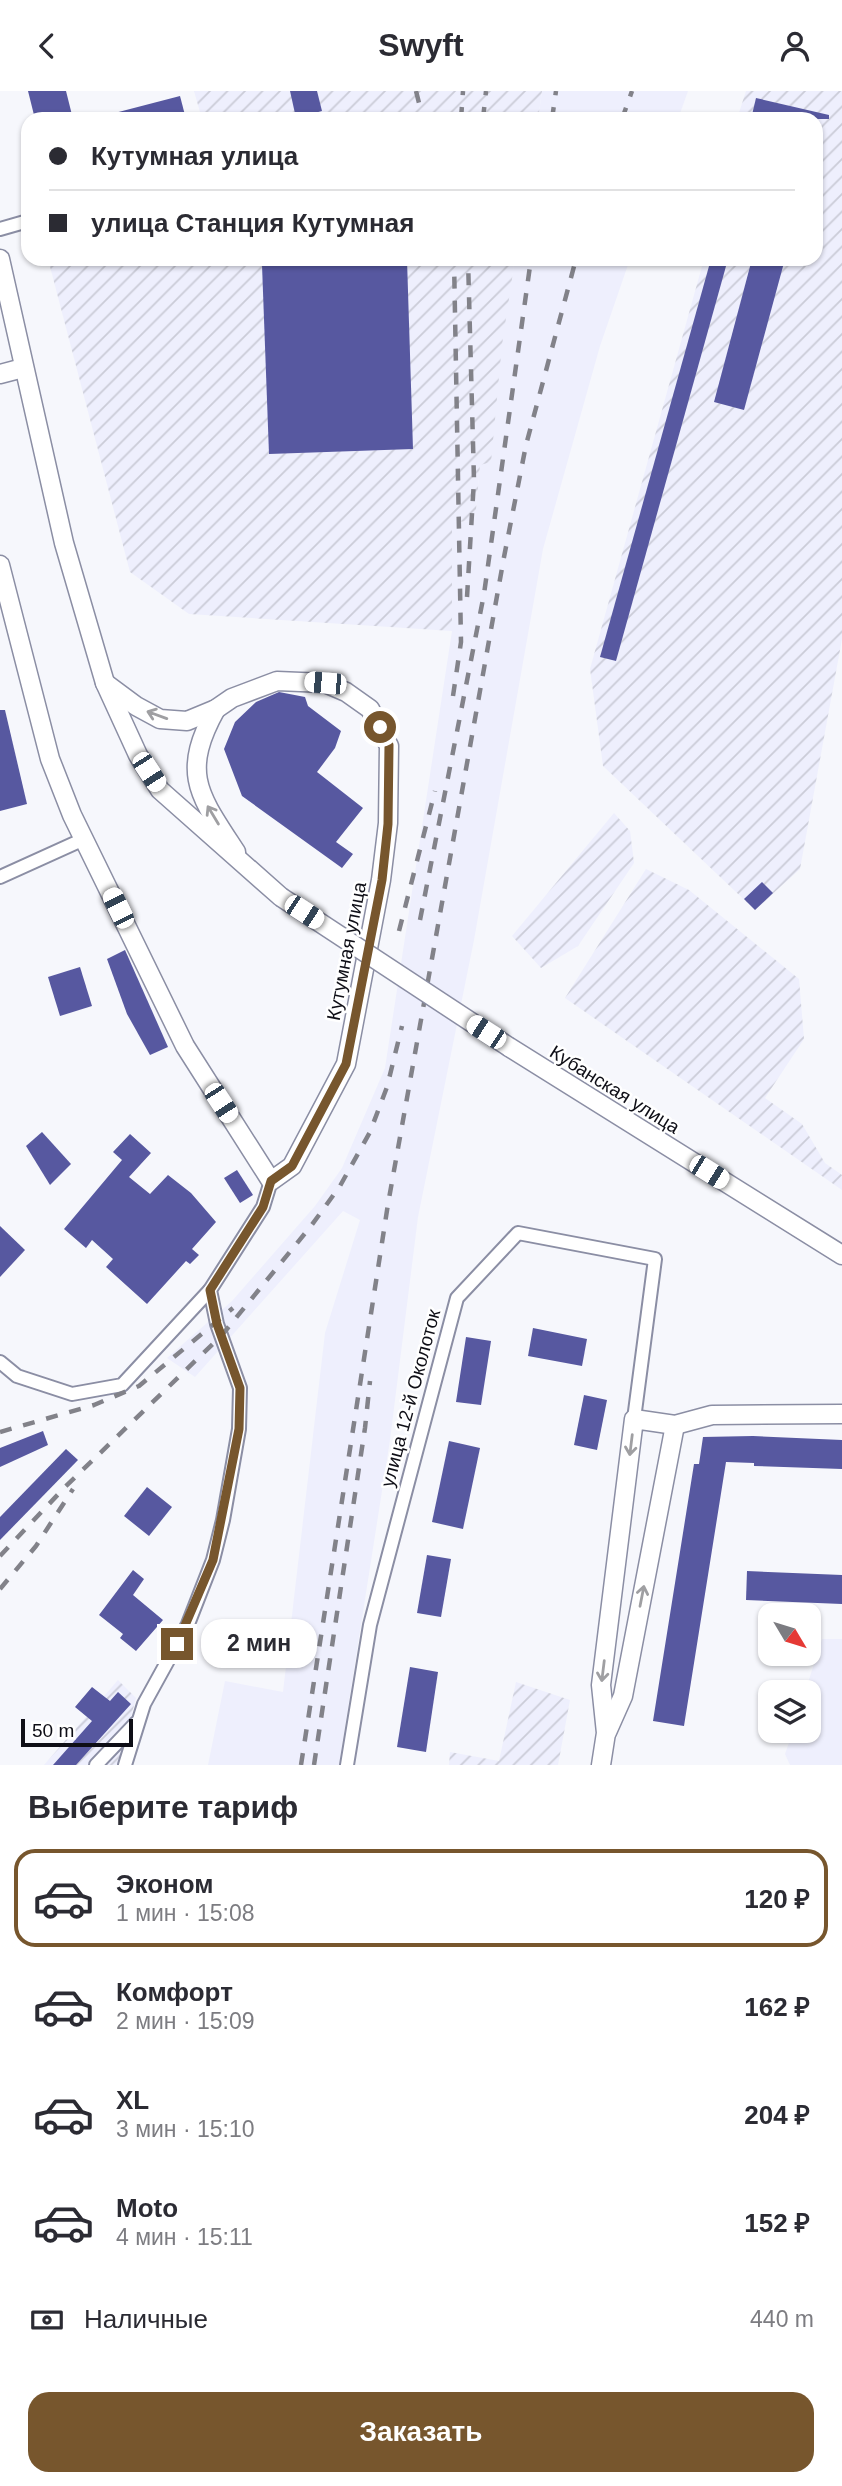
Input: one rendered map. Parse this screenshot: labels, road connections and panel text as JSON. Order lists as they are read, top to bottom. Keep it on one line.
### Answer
{"streets":{"main road":["Кутумная улица","Кубанская улица"],"street":["улица 12-й Околоток"]},"scale_bar":"50 m","north":"bottom right","page":{"header":"Swyft","banner":["Кутумная улица","улица Станция Кутумная"],"bubble":"2 мин","scale":"50 m","heading":"Выберите тариф","list":[{"name":"Эконом","note":"1 мин · 15:08","value":"120 ₽"},{"name":"Комфорт","note":"2 мин · 15:09","value":"162 ₽"},{"name":"XL","note":"3 мин · 15:10","value":"204 ₽"},{"name":"Moto","note":"4 мин · 15:11","value":"152 ₽"}],"pay":["Наличные","440 m"],"buttons":"Заказать"}}
